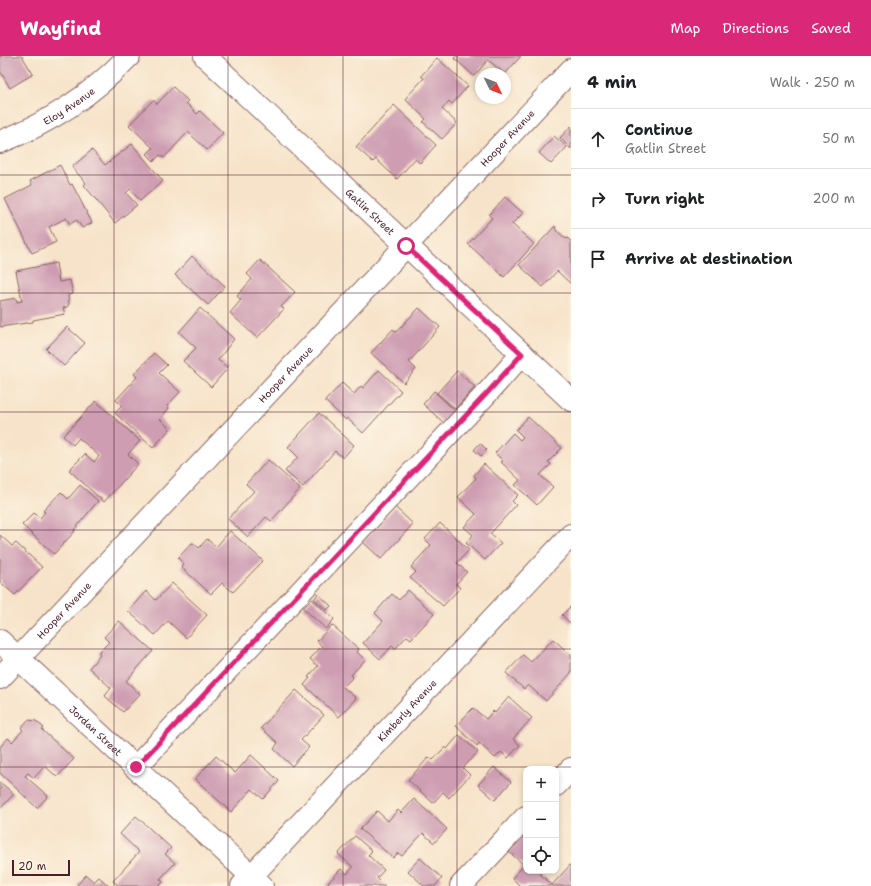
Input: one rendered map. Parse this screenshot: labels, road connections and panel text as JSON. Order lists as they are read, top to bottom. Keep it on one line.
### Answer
{"streets":{"street":["Eloy Avenue","Hooper Avenue","Gatlin Street","Kimberly Avenue","Jordan Street"]},"crossings":[["Hooper Avenue","Gatlin Street"],["Hooper Avenue","Jordan Street"],["Kimberly Avenue","Jordan Street"]],"scale_bar":"20 m","north":"bottom right","page":{"header":"Wayfind","nav":["Map","Directions","Saved"],"heading":["4 min","Walk · 250 m"],"list":[["Continue","Gatlin Street","50 m"],["Turn right","200 m"],"Arrive at destination"],"map_buttons":["+","−"],"scale":"20 m"}}
